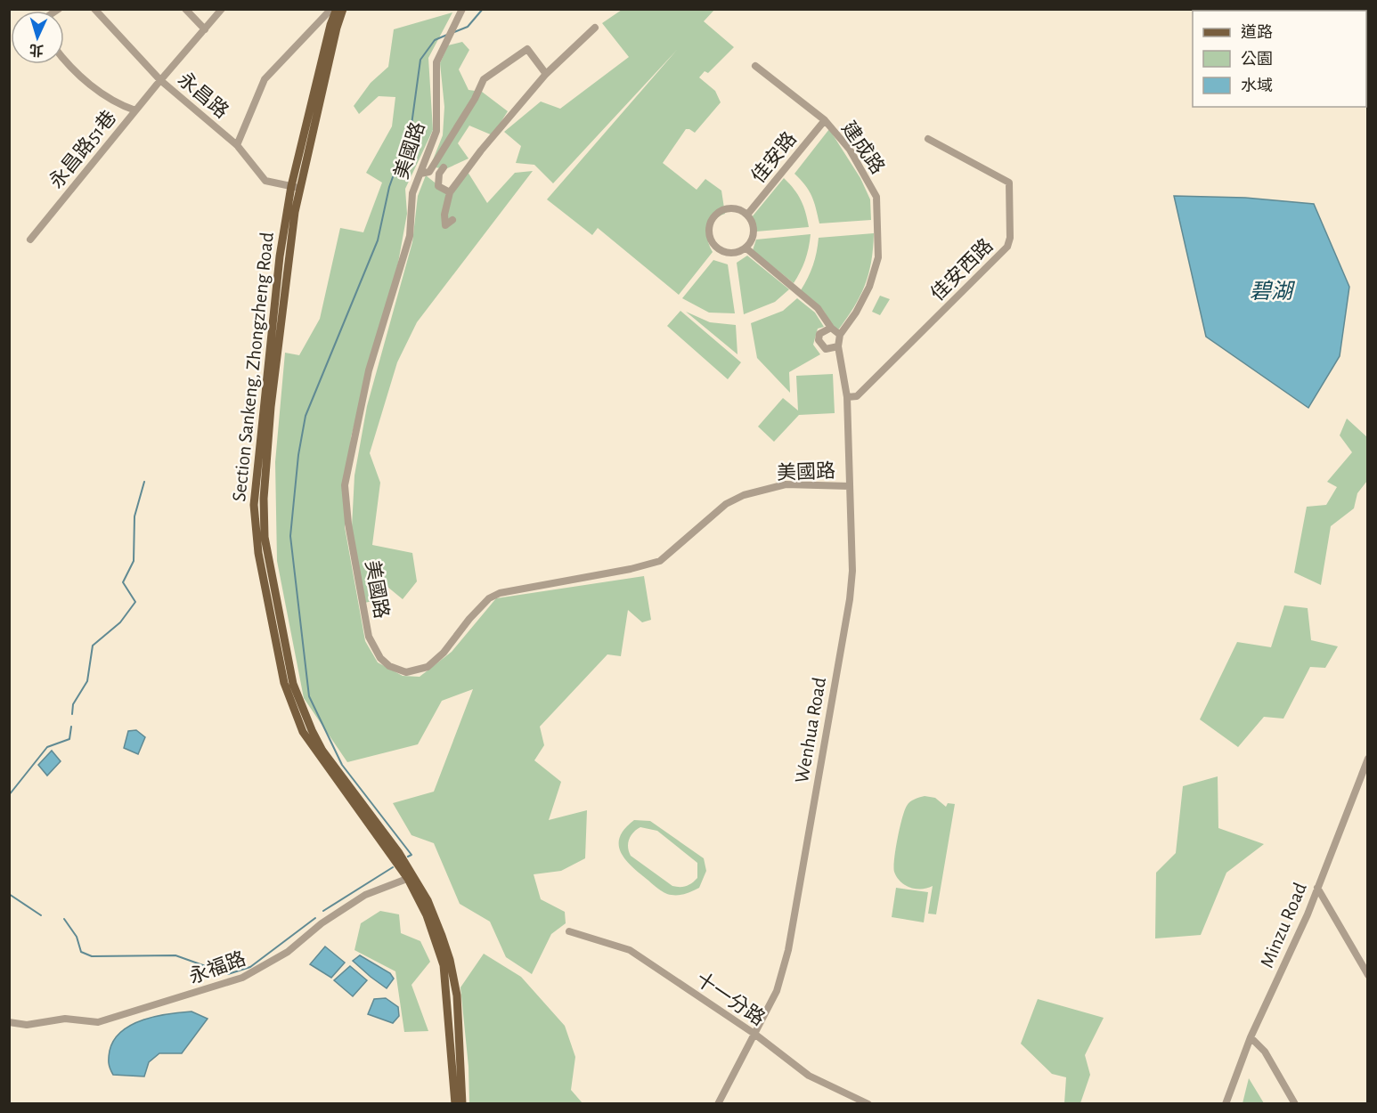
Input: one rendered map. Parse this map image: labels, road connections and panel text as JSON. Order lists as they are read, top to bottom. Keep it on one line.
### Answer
{"streets":{"main road":["Section Sankeng, Zhongzheng Road"],"street":["永昌路","建成路","永昌路51巷","美國路","佳安路","佳安西路","Wenhua Road","Minzu Road","永福路","十一分路"]},"crossings":[["永昌路","永昌路51巷"],["永昌路","Section Sankeng, Zhongzheng Road"],["建成路","佳安路"],["建成路","Wenhua Road"],["美國路","Wenhua Road"],["佳安西路","Wenhua Road"],["Section Sankeng, Zhongzheng Road","永福路"],["Wenhua Road","十一分路"]],"water":["碧湖"],"legend":["道路","公園","水域"],"north":"bottom"}
